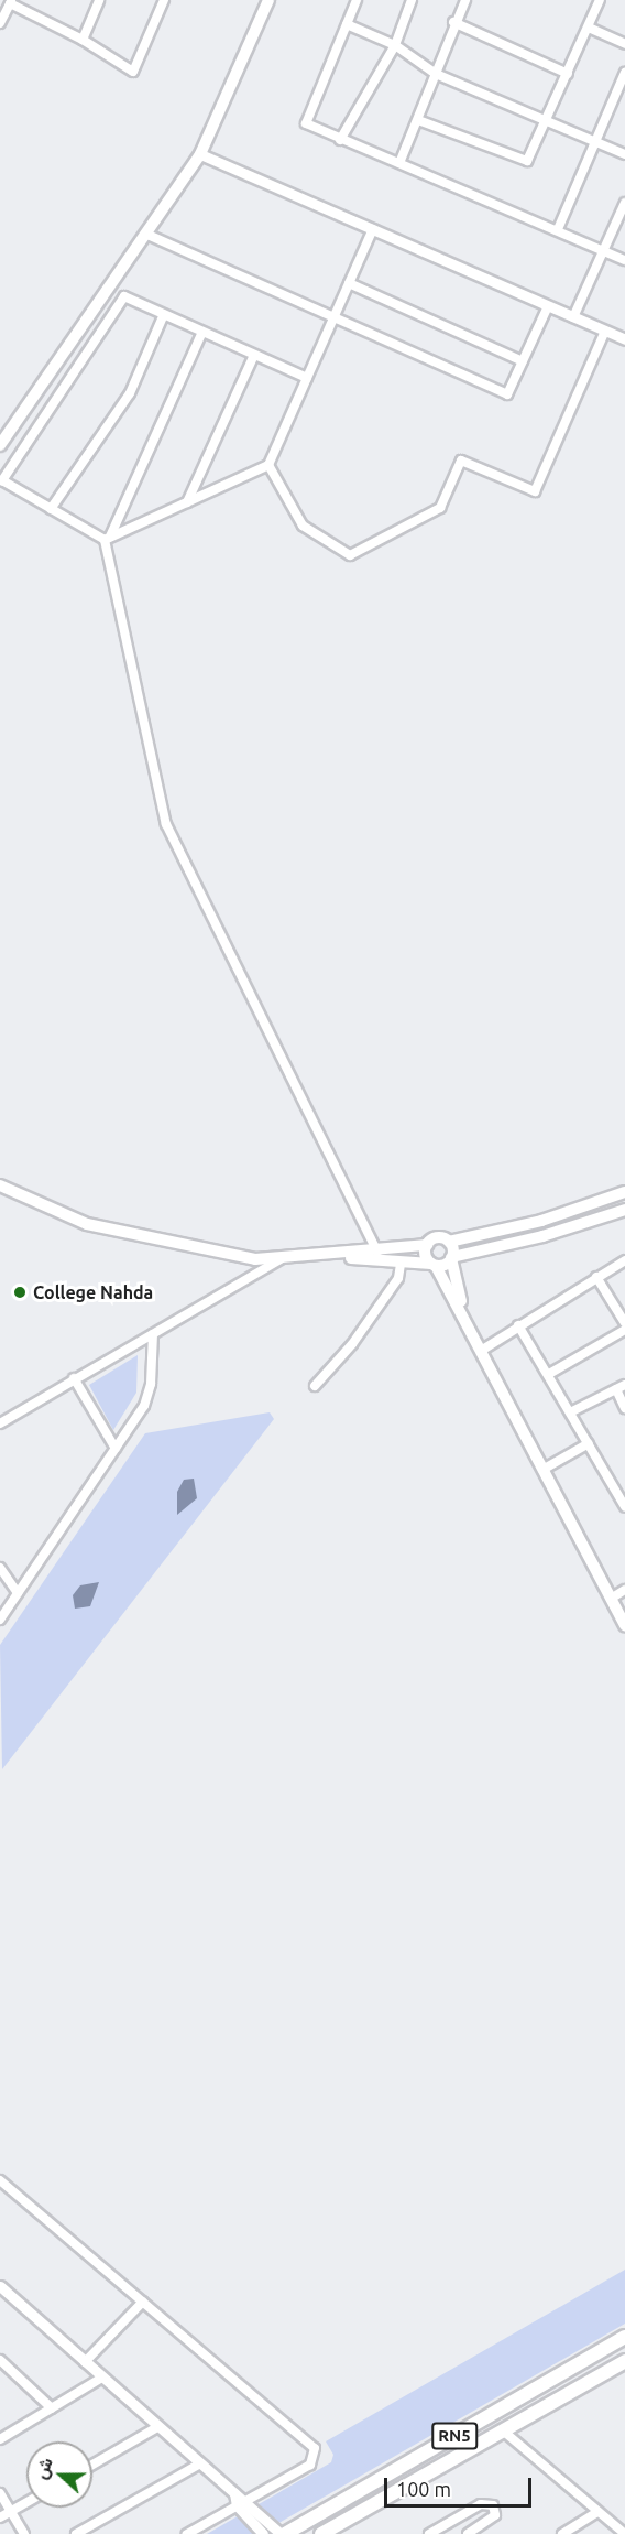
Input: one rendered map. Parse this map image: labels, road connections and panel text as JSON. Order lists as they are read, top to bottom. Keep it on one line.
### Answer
{"streets":{"main road":["RN5"]},"places":["College Nahda"],"scale_bar":"100 m","north":"left"}
